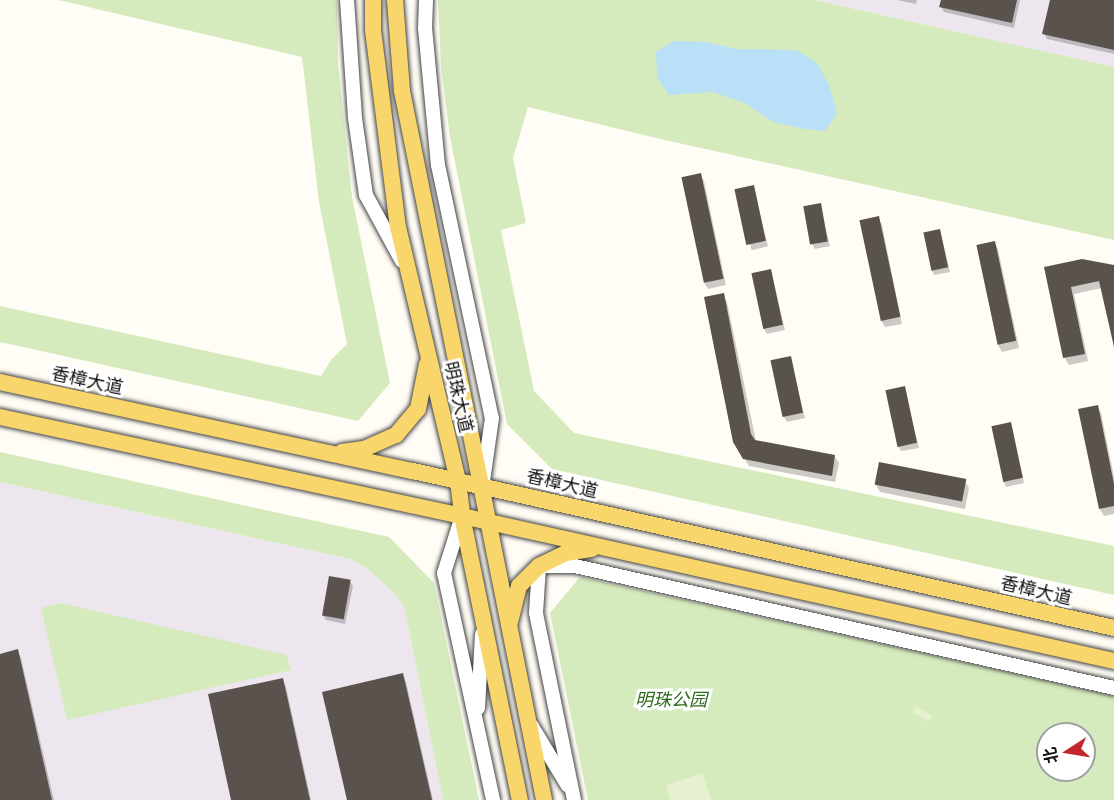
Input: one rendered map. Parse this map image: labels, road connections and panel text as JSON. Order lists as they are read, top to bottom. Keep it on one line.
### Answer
{"streets":{"main road":["香樟大道","明珠大道"]},"crossings":[["香樟大道","明珠大道"]],"parks":["明珠公园"],"north":"left"}
